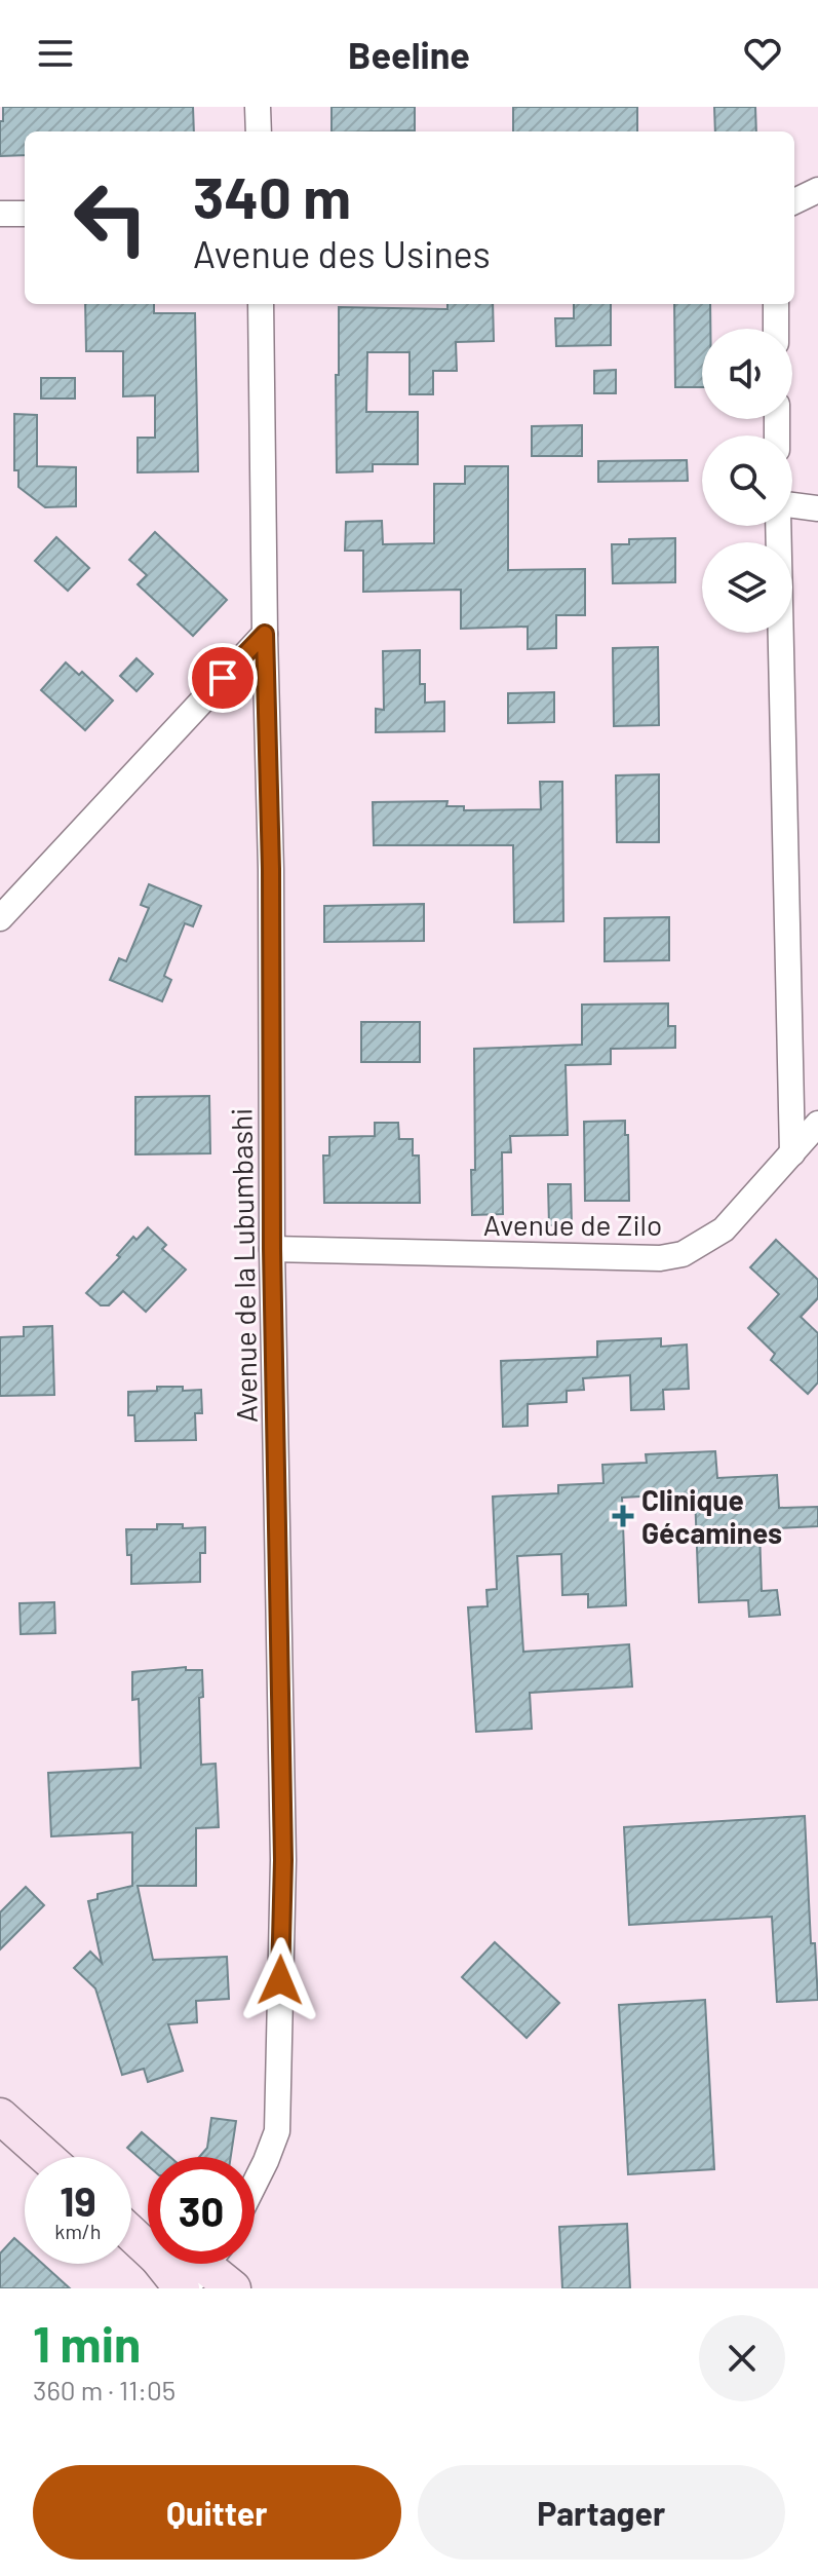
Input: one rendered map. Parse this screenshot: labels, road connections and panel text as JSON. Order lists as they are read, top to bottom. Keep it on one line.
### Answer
{"streets":{"street":["Avenue de Zilo","Avenue de la Lubumbashi"]},"crossings":[["Avenue de Zilo","Avenue de la Lubumbashi"]],"places":{"health":["Clinique Gécamines"]},"page":{"header":"Beeline","turn":["340 m","Avenue des Usines"],"speed":"19 km/h","limit":"30","heading":["1 min","360 m · 11:05"],"buttons":["Quitter","Partager"]}}
